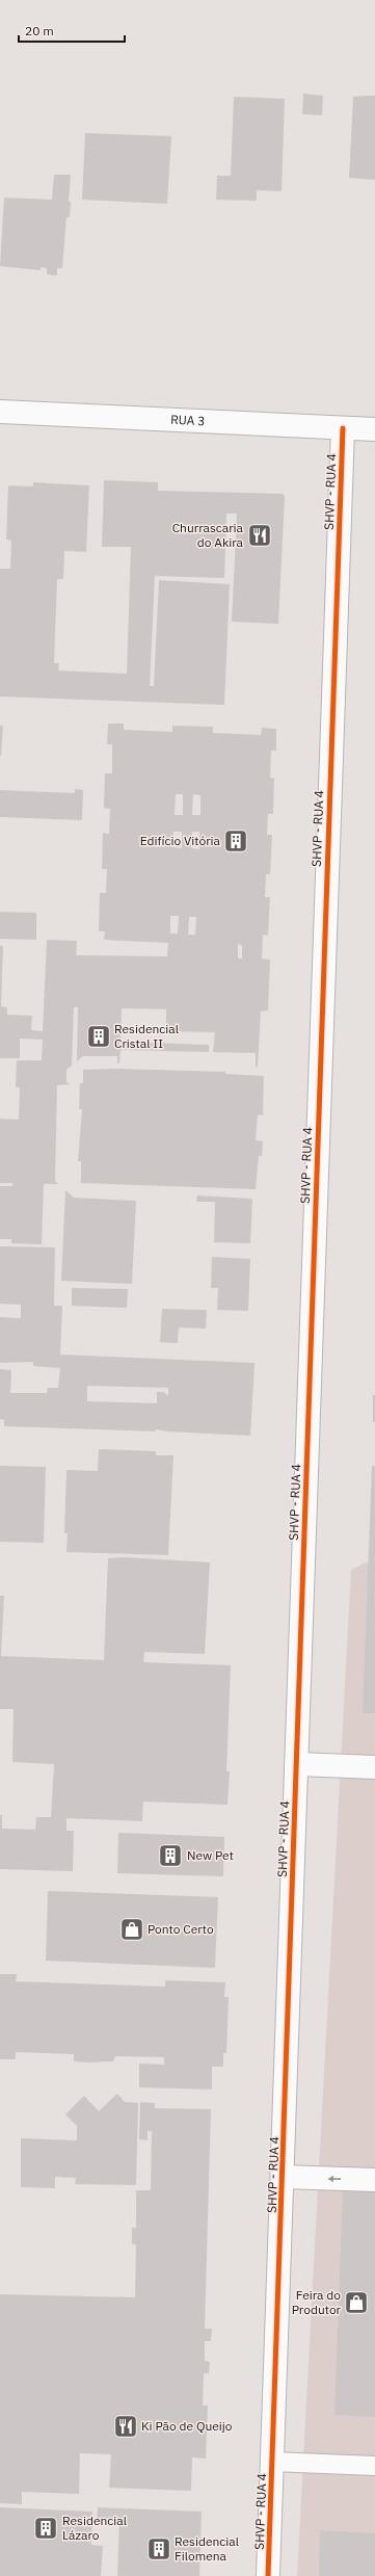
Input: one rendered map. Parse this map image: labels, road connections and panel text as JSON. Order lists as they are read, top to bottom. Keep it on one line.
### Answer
{"streets":{"street":["RUA 3","SHVP - RUA 4"]},"crossings":[["RUA 3","SHVP - RUA 4"]],"places":{"restaurant":["Churrascaria do Akira","Ki Pão de Queijo"],"building":["Edifício Vitória","Residencial Cristal II","New Pet","Residencial Lázaro","Residencial Filomena"],"shop":["Ponto Certo","Feira do Produtor"]},"scale_bar":"20 m"}
